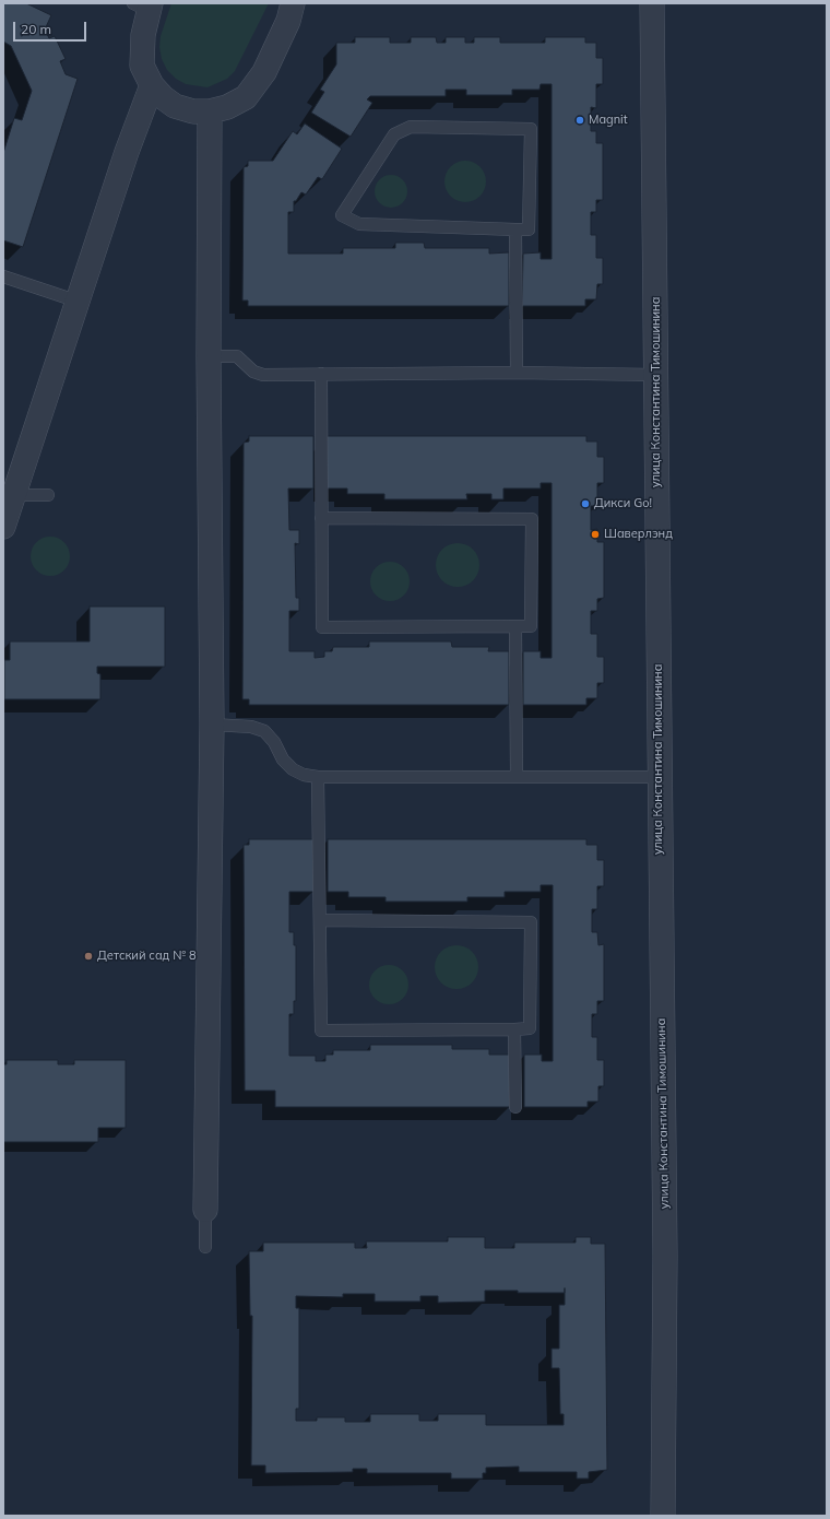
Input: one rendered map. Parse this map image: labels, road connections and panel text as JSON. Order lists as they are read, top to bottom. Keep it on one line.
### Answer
{"streets":{"street":["улица Константина Тимошинина"]},"places":["Magnit","Дикси Go!","Шаверлэнд","Детский сад № 8"],"scale_bar":"20 m"}
